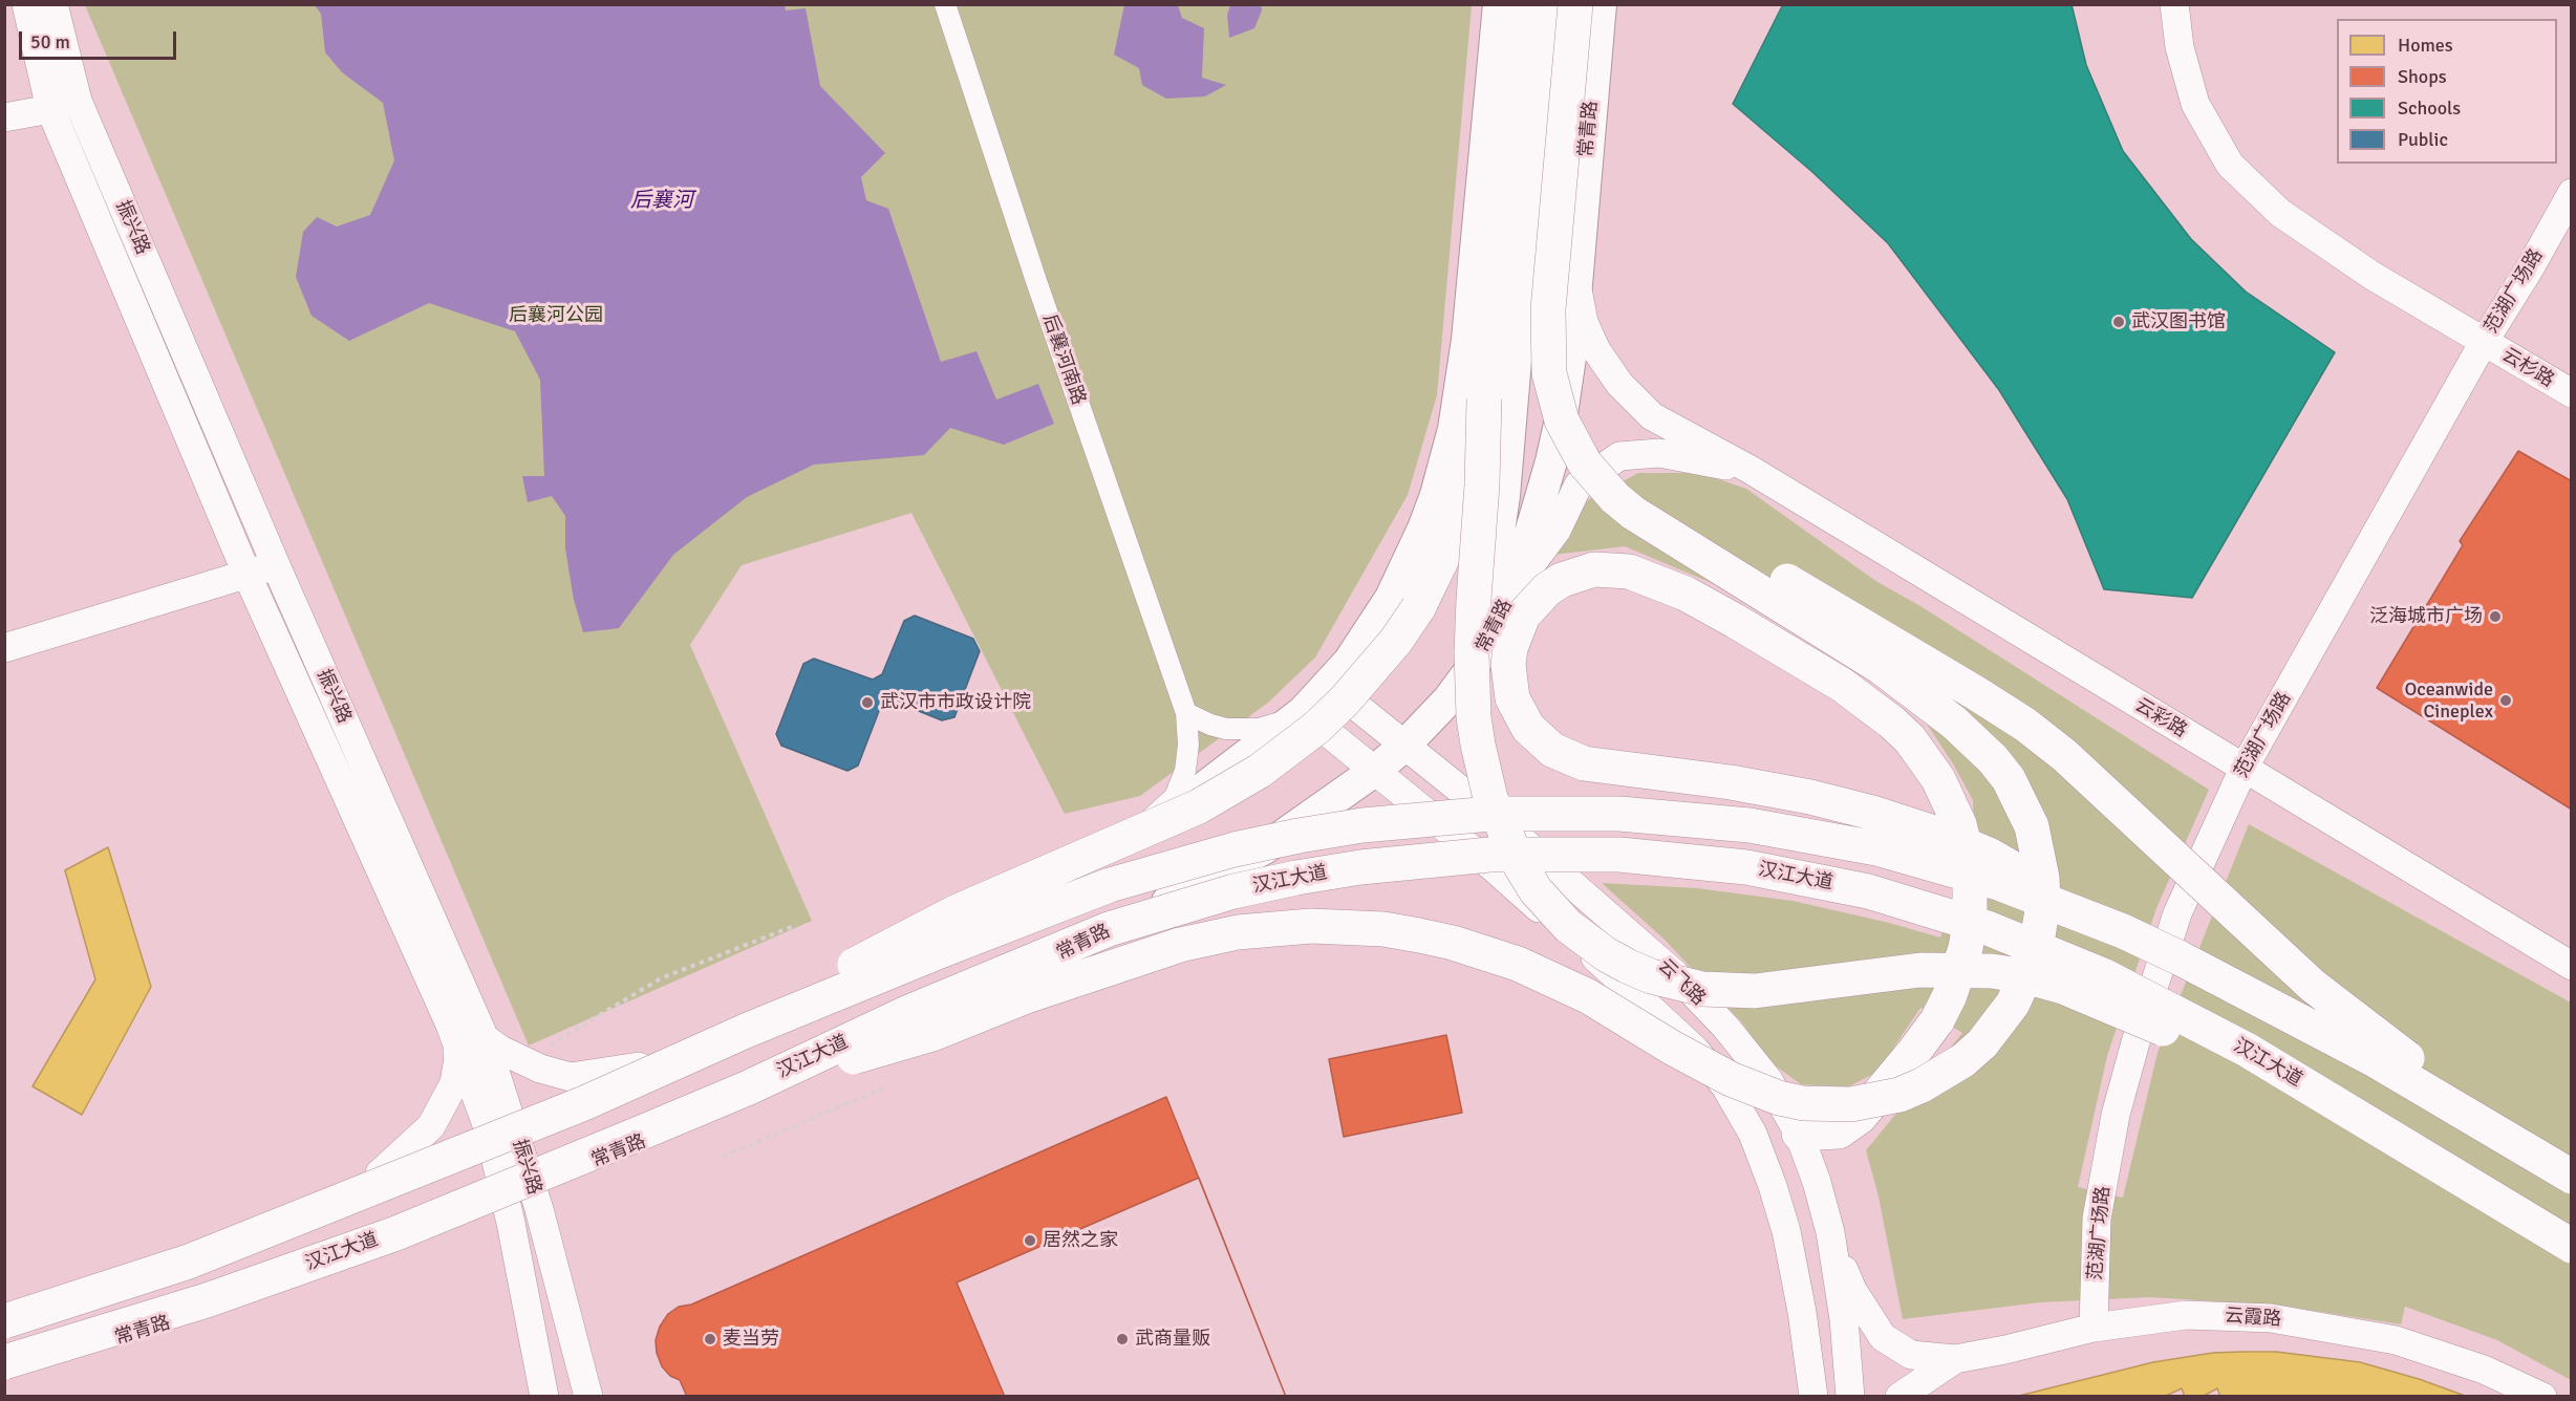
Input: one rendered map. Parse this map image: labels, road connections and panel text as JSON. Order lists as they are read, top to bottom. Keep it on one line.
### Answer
{"streets":{"highway":["汉江大道"],"main road":["常青路"],"street":["振兴路","范湖广场路","后襄河南路","云杉路","云彩路","云飞路","云霞路"]},"crossings":[["常青路","振兴路"],["常青路","云彩路"],["常青路","汉江大道"],["常青路","云飞路"],["范湖广场路","云杉路"],["范湖广场路","云彩路"],["范湖广场路","云霞路"]],"water":["后襄河"],"parks":["后襄河公园"],"places":["武汉图书馆","泛海城市广场","Oceanwide Cineplex","武汉市市政设计院","居然之家","麦当劳","武商量贩"],"legend":["Homes","Shops","Schools","Public"],"scale_bar":"50 m"}
